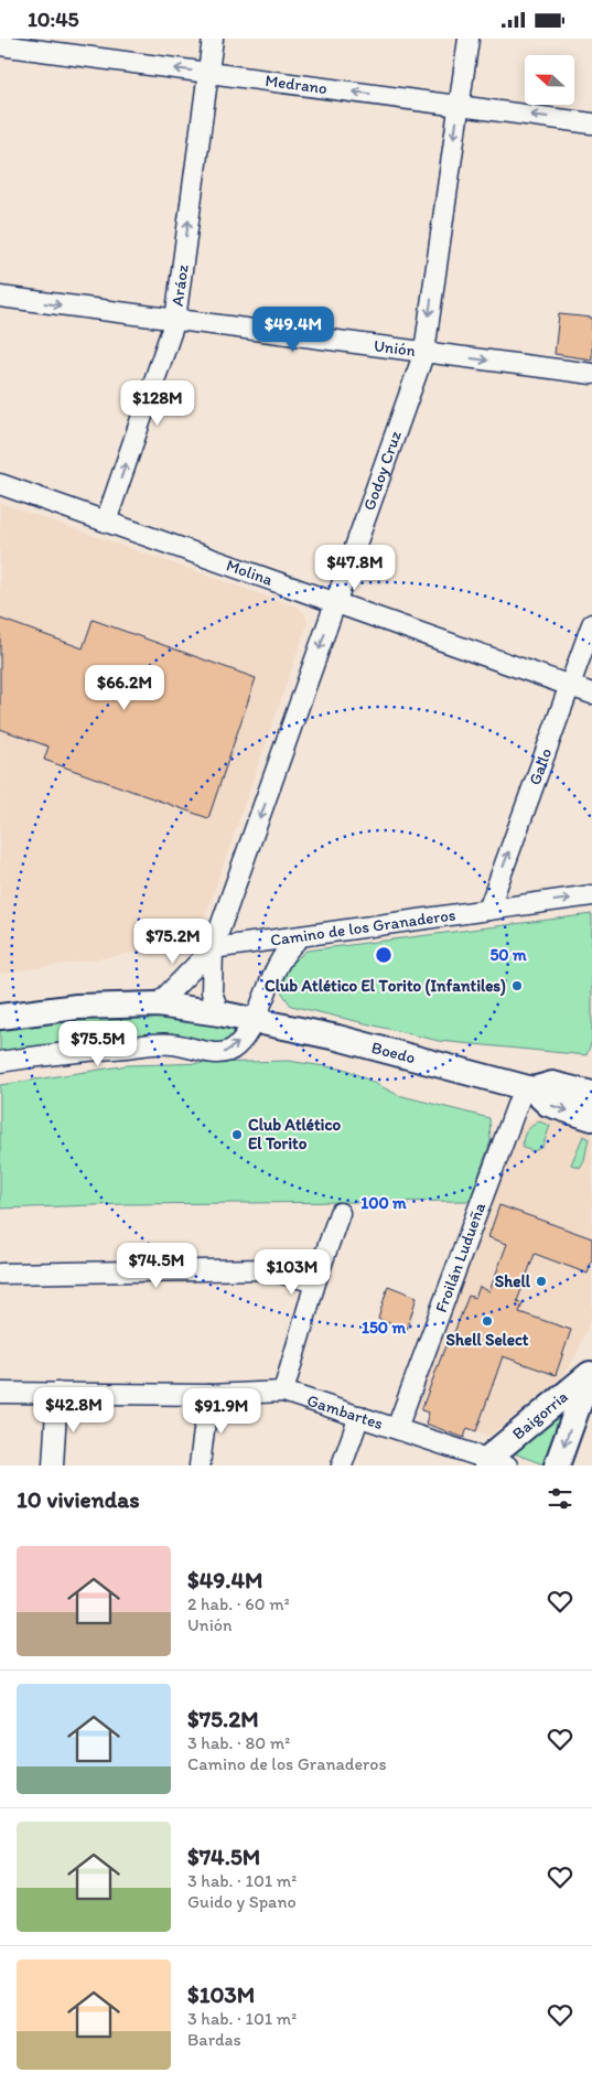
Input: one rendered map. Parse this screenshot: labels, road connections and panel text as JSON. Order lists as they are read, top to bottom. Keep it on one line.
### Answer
{"streets":{"main road":["Boedo","Baigorria"],"street":["Medrano","Aráoz","Unión","Godoy Cruz","Molina","Gallo","Camino de los Granaderos","Froilán Ludueña","Gambartes"]},"crossings":[["Medrano","Aráoz"],["Medrano","Godoy Cruz"],["Aráoz","Unión"],["Aráoz","Molina"],["Unión","Godoy Cruz"],["Godoy Cruz","Molina"],["Godoy Cruz","Camino de los Granaderos"],["Godoy Cruz","Boedo"],["Molina","Gallo"],["Gallo","Camino de los Granaderos"],["Boedo","Froilán Ludueña"],["Froilán Ludueña","Gambartes"],["Gambartes","Baigorria"]],"one_way":["Medrano","Aráoz","Unión","Godoy Cruz","Gallo","Baigorria"],"places":["Club Atlético El Torito (Infantiles)","Club Atlético El Torito","Shell","Shell Select"],"north":"left","page":{"status":"10:45","price":["$49.4M","$128M","$47.8M","$66.2M","$75.2M","$75.5M","$74.5M","$103M","$42.8M","$91.9M"],"heading":"10 viviendas","list":[{"name":"$49.4M","note":"2 hab. · 60 m² · Unión"},{"name":"$75.2M","note":"3 hab. · 80 m² · Camino de los Granaderos"},{"name":"$74.5M","note":"3 hab. · 101 m² · Guido y Spano"},{"name":"$103M","note":"3 hab. · 101 m² · Bardas"}]},"rings":["50 m","100 m","150 m"]}
